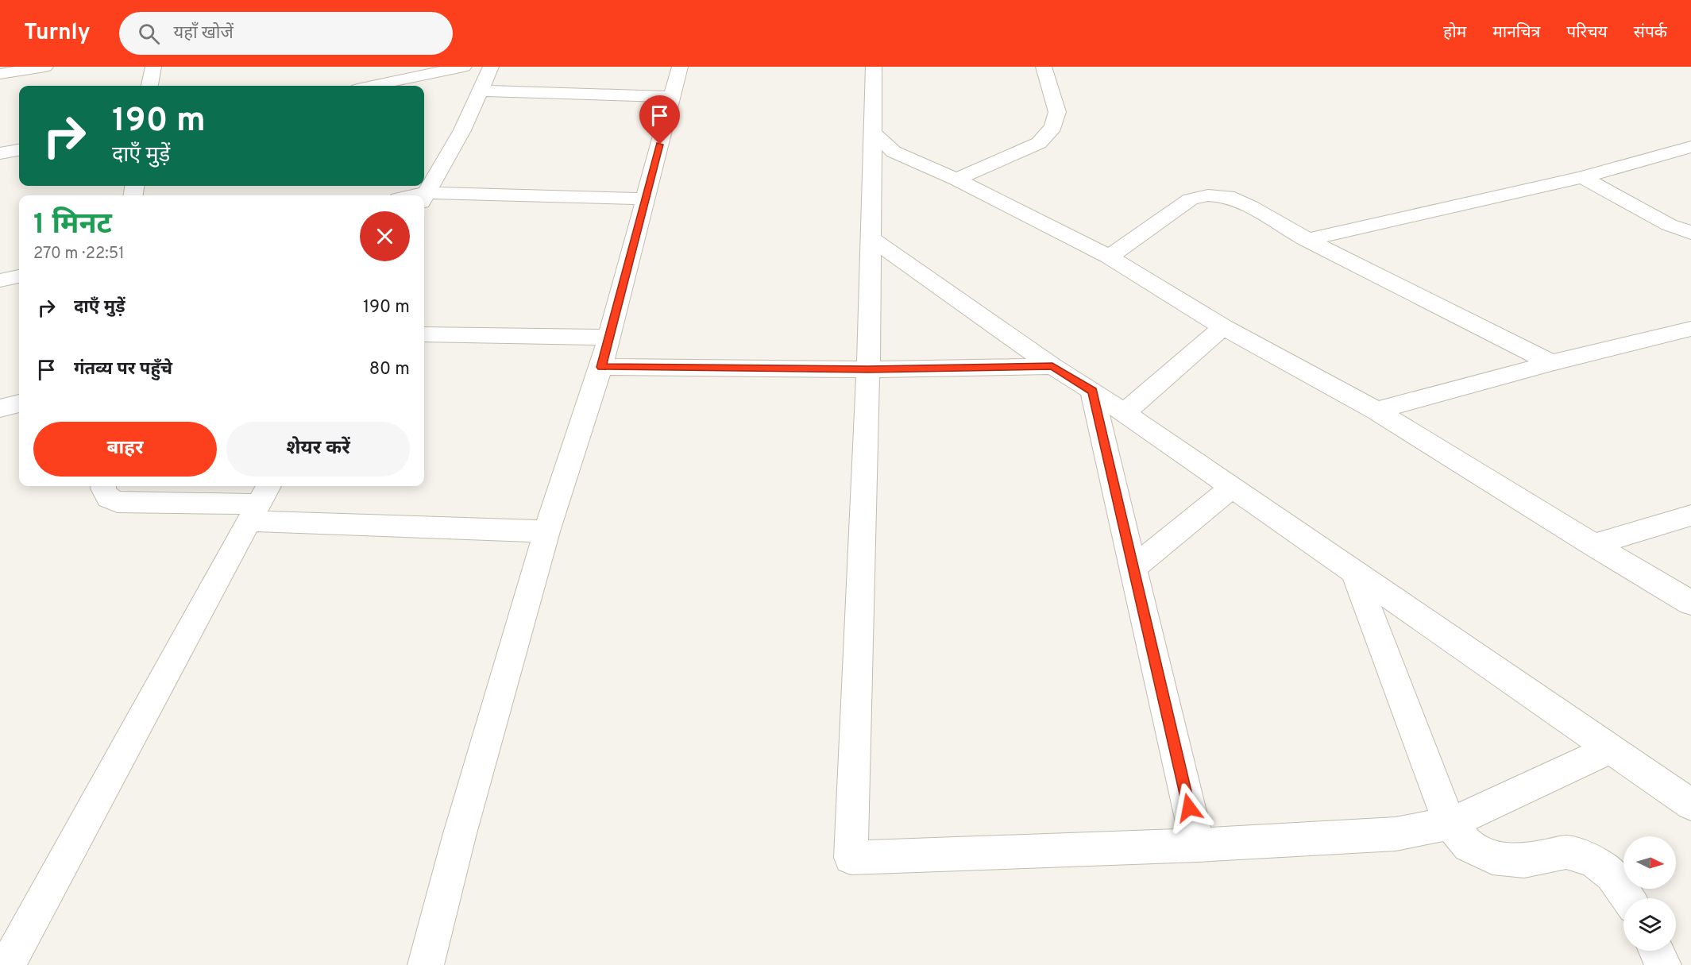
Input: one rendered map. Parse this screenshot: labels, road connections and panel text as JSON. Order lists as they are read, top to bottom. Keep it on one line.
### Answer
{"north":"right","page":{"header":"Turnly","search":"यहाँ खोजें","nav":["होम","मानचित्र","परिचय","संपर्क"],"turn":["190 m","दाएँ मुड़ें"],"heading":["1 मिनट","270 m · 22:51"],"list":[{"name":"दाएँ मुड़ें","value":"190 m"},{"name":"गंतव्य पर पहुँचे","value":"80 m"}],"buttons":["बाहर","शेयर करें"]}}
